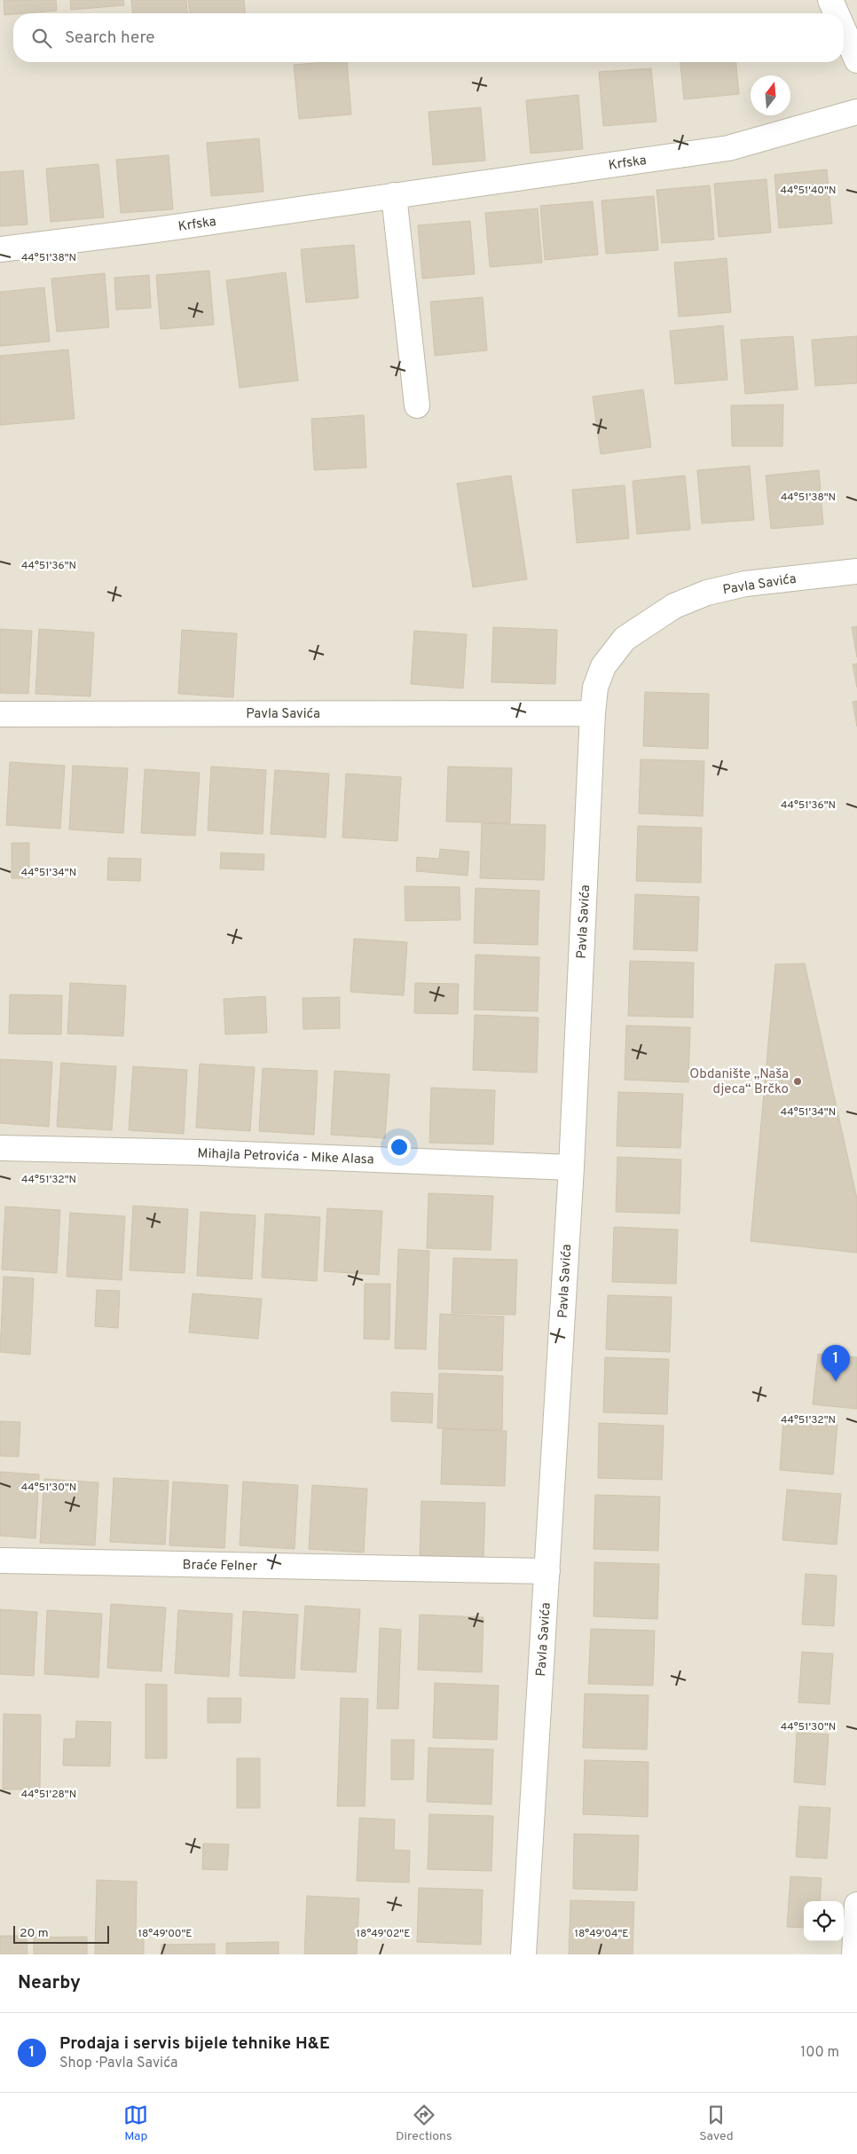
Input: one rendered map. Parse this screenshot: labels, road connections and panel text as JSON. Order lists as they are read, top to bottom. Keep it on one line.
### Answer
{"streets":{"street":["Krfska","Pavla Savića","Mihajla Petrovića - Mike Alasa","Braće Felner"]},"crossings":[["Pavla Savića","Mihajla Petrovića - Mike Alasa"],["Pavla Savića","Braće Felner"]],"places":["Obdanište „Naša djeca“ Brčko"],"scale_bar":"20 m","north":"top","page":{"search":"Search here","pins":"1","scale":"20 m","heading":"Nearby","list":[{"mark":"1","name":"Prodaja i servis bijele tehnike H&E","note":"Shop · Pavla Savića","value":"100 m"}],"nav":["Map","Directions","Saved"]},"coordinates":["44°51'40\"N","44°51'38\"N","44°51'36\"N","44°51'34\"N","44°51'32\"N","44°51'30\"N","44°51'28\"N","18°49'00\"E","18°49'02\"E","18°49'04\"E"]}
